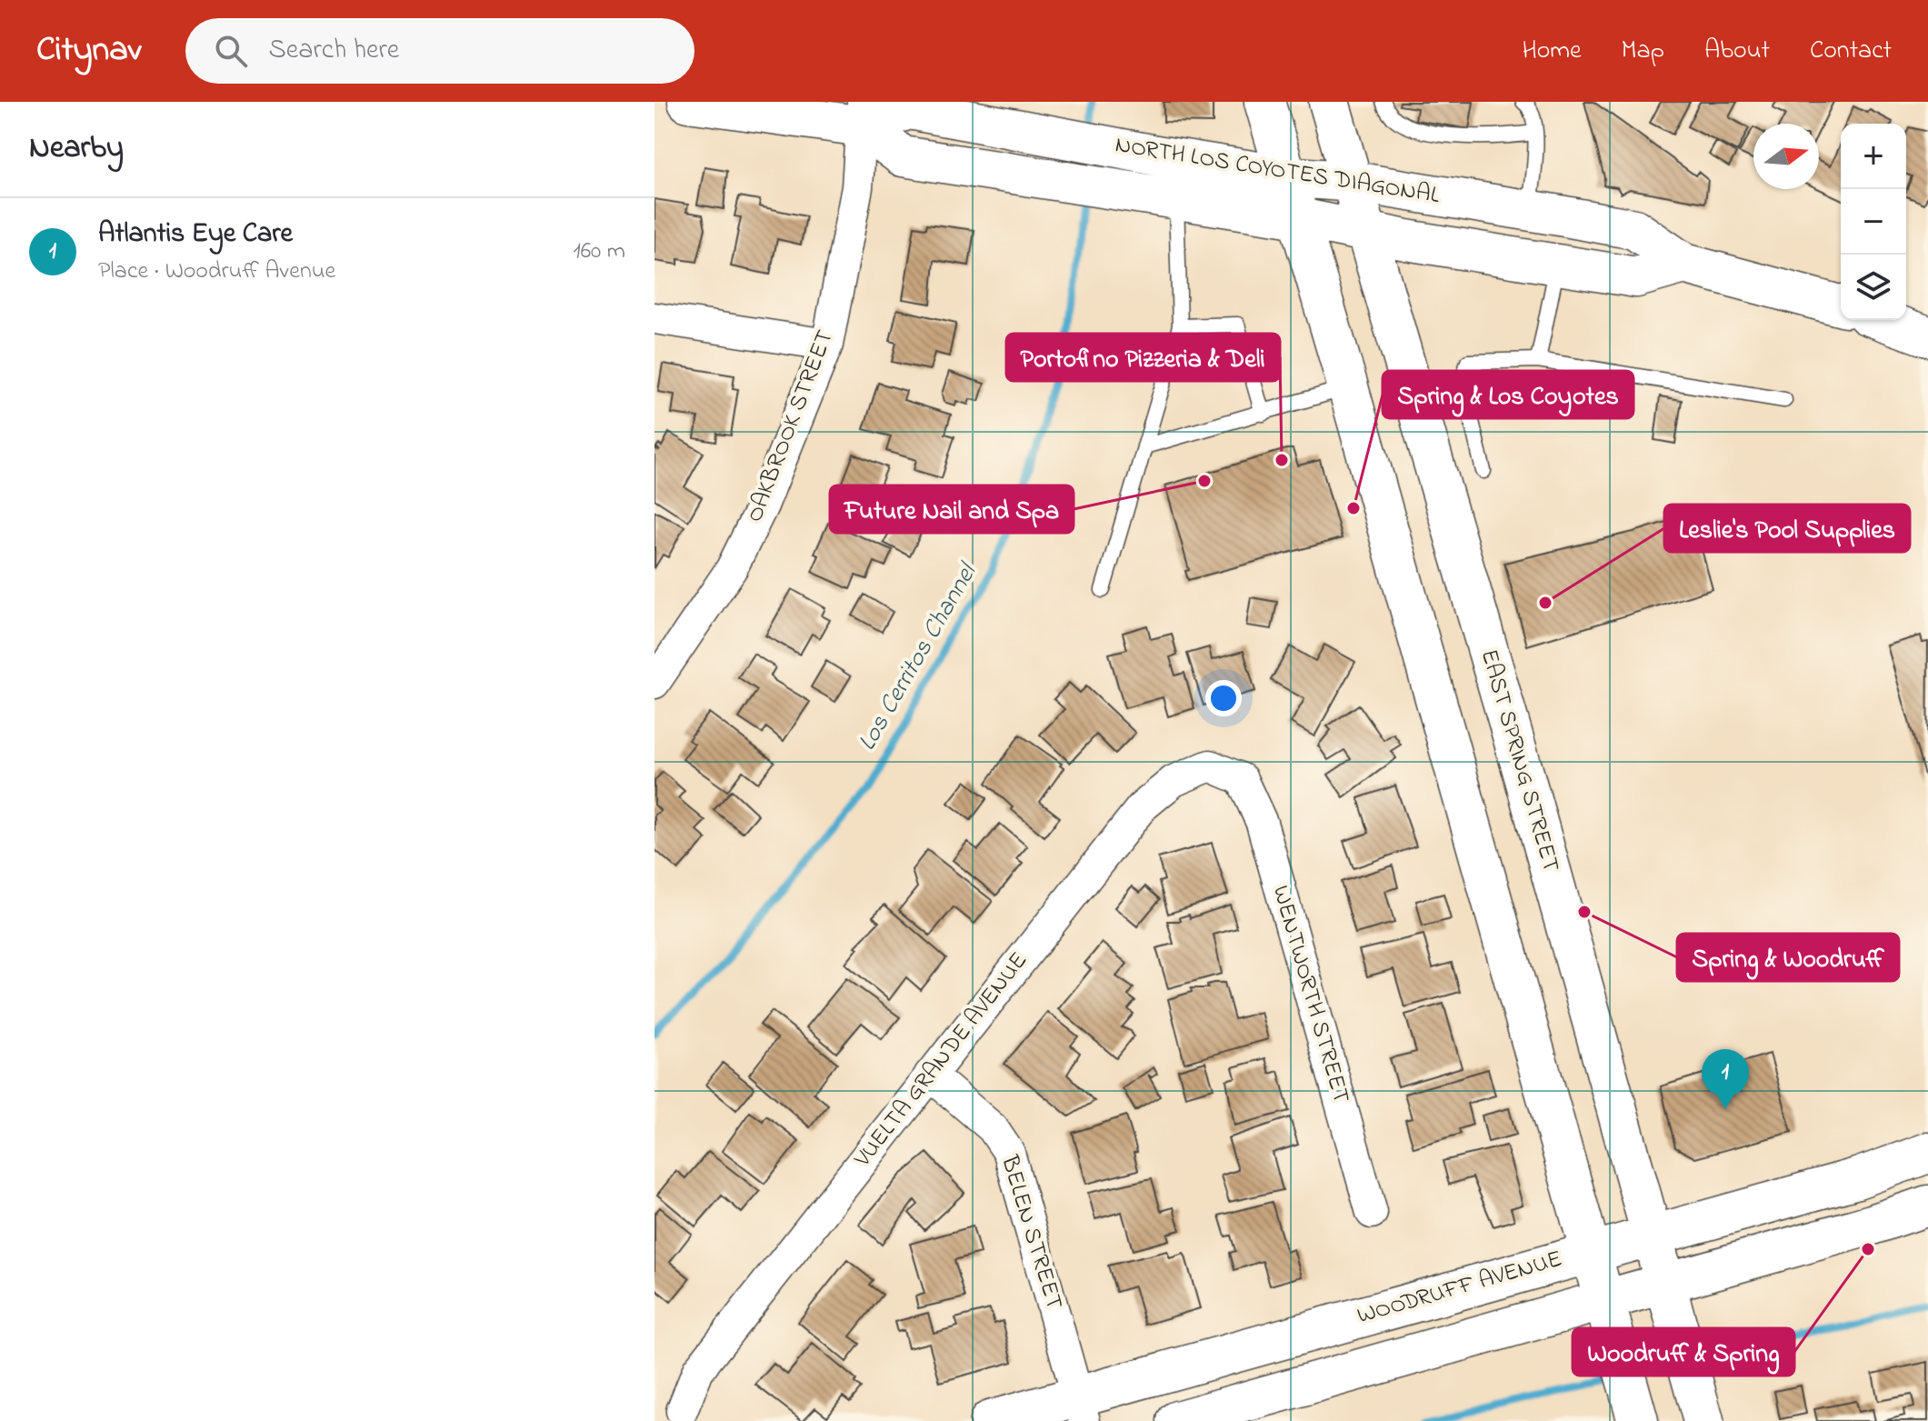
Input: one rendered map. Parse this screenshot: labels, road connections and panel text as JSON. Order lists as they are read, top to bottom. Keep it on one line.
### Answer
{"streets":{"main road":["NORTH LOS COYOTES DIAGONAL","EAST SPRING STREET","WOODRUFF AVENUE"],"street":["OAKBROOK STREET","WENTWORTH STREET","VUELTA GRANDE AVENUE","BELEN STREET"]},"crossings":[["NORTH LOS COYOTES DIAGONAL","OAKBROOK STREET"],["NORTH LOS COYOTES DIAGONAL","EAST SPRING STREET"],["EAST SPRING STREET","WOODRUFF AVENUE"],["WENTWORTH STREET","VUELTA GRANDE AVENUE"],["VUELTA GRANDE AVENUE","BELEN STREET"],["BELEN STREET","WOODRUFF AVENUE"]],"water":["Los Cerritos Channel"],"places":["Portofino Pizzeria & Deli","Future Nail and Spa","Spring & Los Coyotes","Leslie's Pool Supplies","Spring & Woodruff","Woodruff & Spring"],"north":"right","page":{"header":"Citynav","search":"Search here","nav":["Home","Map","About","Contact"],"heading":"Nearby","map_buttons":["+","−"],"list":[{"mark":"1","name":"Atlantis Eye Care","note":"Place · Woodruff Avenue","value":"160 m"}],"pins":"1"}}
